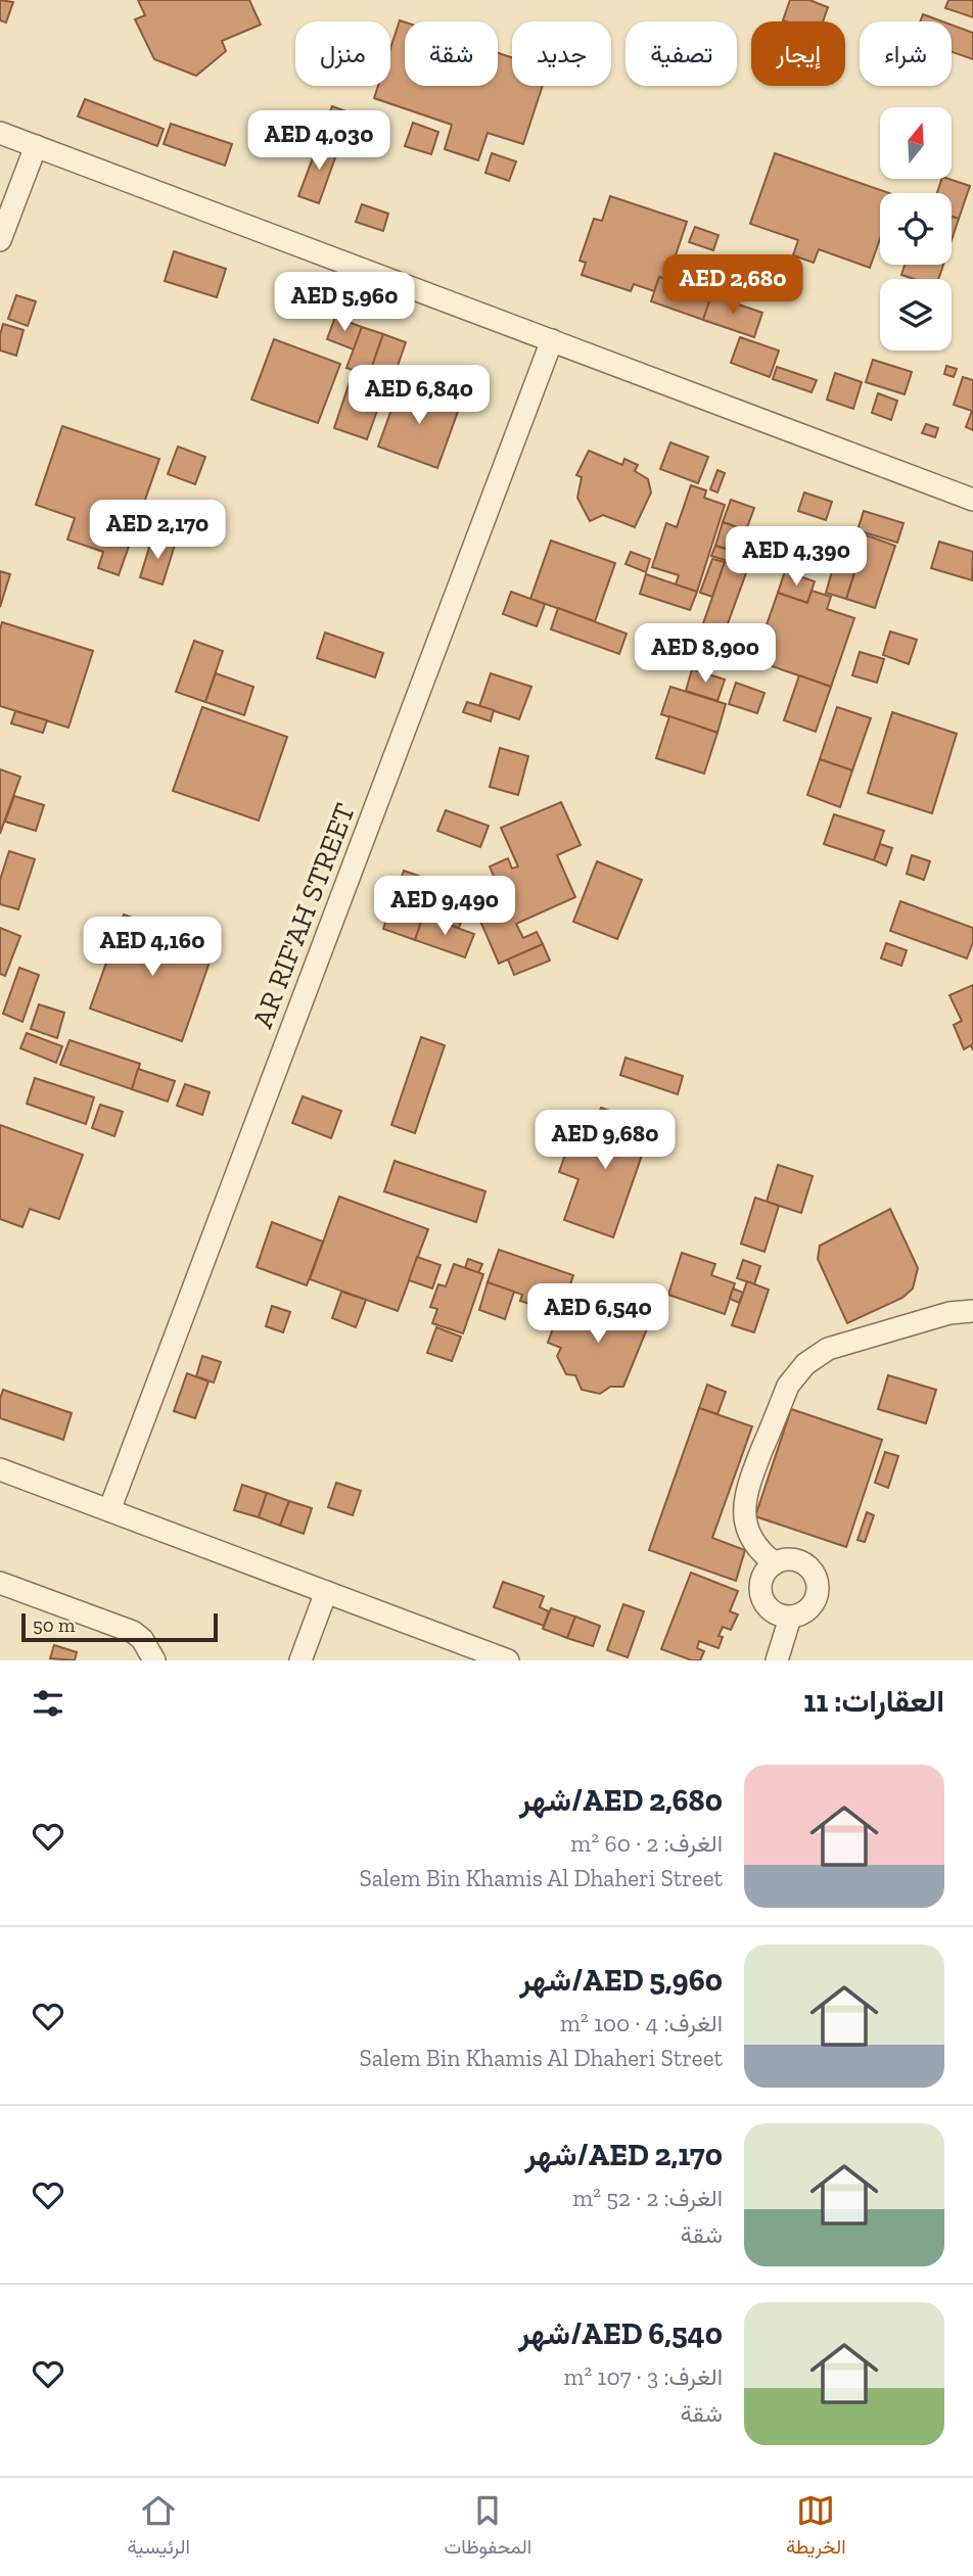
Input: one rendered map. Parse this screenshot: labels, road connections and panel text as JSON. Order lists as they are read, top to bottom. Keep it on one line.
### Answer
{"streets":{"street":["AR RIF'AH STREET"]},"scale_bar":"50 m","north":"top","page":{"chip":["شراء","إيجار","تصفية","جديد","شقة","منزل"],"price":["AED 4,030","AED 2,680","AED 5,960","AED 6,840","AED 2,170","AED 4,390","AED 8,900","AED 9,490","AED 4,160","AED 9,680","AED 6,540"],"scale":"50 m","heading":"العقارات: 11","list":[{"name":"AED 2,680/شهر","note":"الغرف: 2 · 60 m² · Salem Bin Khamis Al Dhaheri Street"},{"name":"AED 5,960/شهر","note":"الغرف: 4 · 100 m² · Salem Bin Khamis Al Dhaheri Street"},{"name":"AED 2,170/شهر","note":"الغرف: 2 · 52 m² · شقة"},{"name":"AED 6,540/شهر","note":"الغرف: 3 · 107 m² · شقة"}],"tabs":["الخريطة","المحفوظات","الرئيسية"]}}
